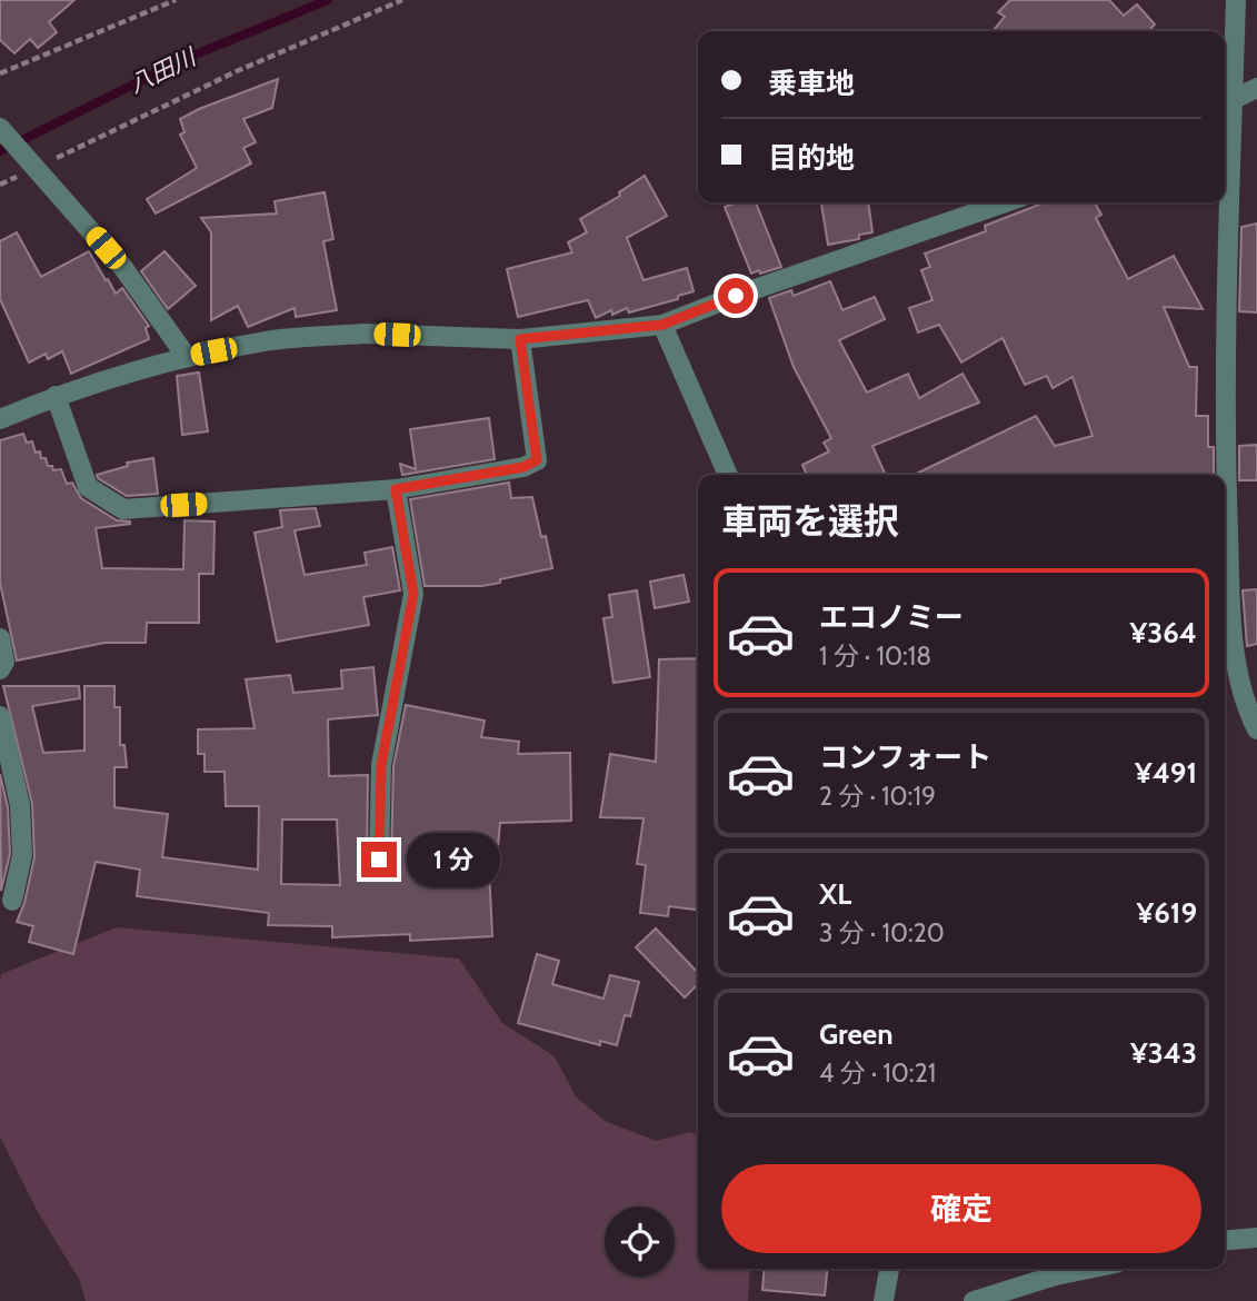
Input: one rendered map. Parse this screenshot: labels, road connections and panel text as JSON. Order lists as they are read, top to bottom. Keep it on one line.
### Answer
{"water":["八田川"],"page":{"banner":["乗車地","目的地"],"heading":"車両を選択","list":[{"name":"エコノミー","note":"1 分 · 10:18","value":"¥364"},{"name":"コンフォート","note":"2 分 · 10:19","value":"¥491"},{"name":"XL","note":"3 分 · 10:20","value":"¥619"},{"name":"Green","note":"4 分 · 10:21","value":"¥343"}],"bubble":"1 分","buttons":"確定"}}
